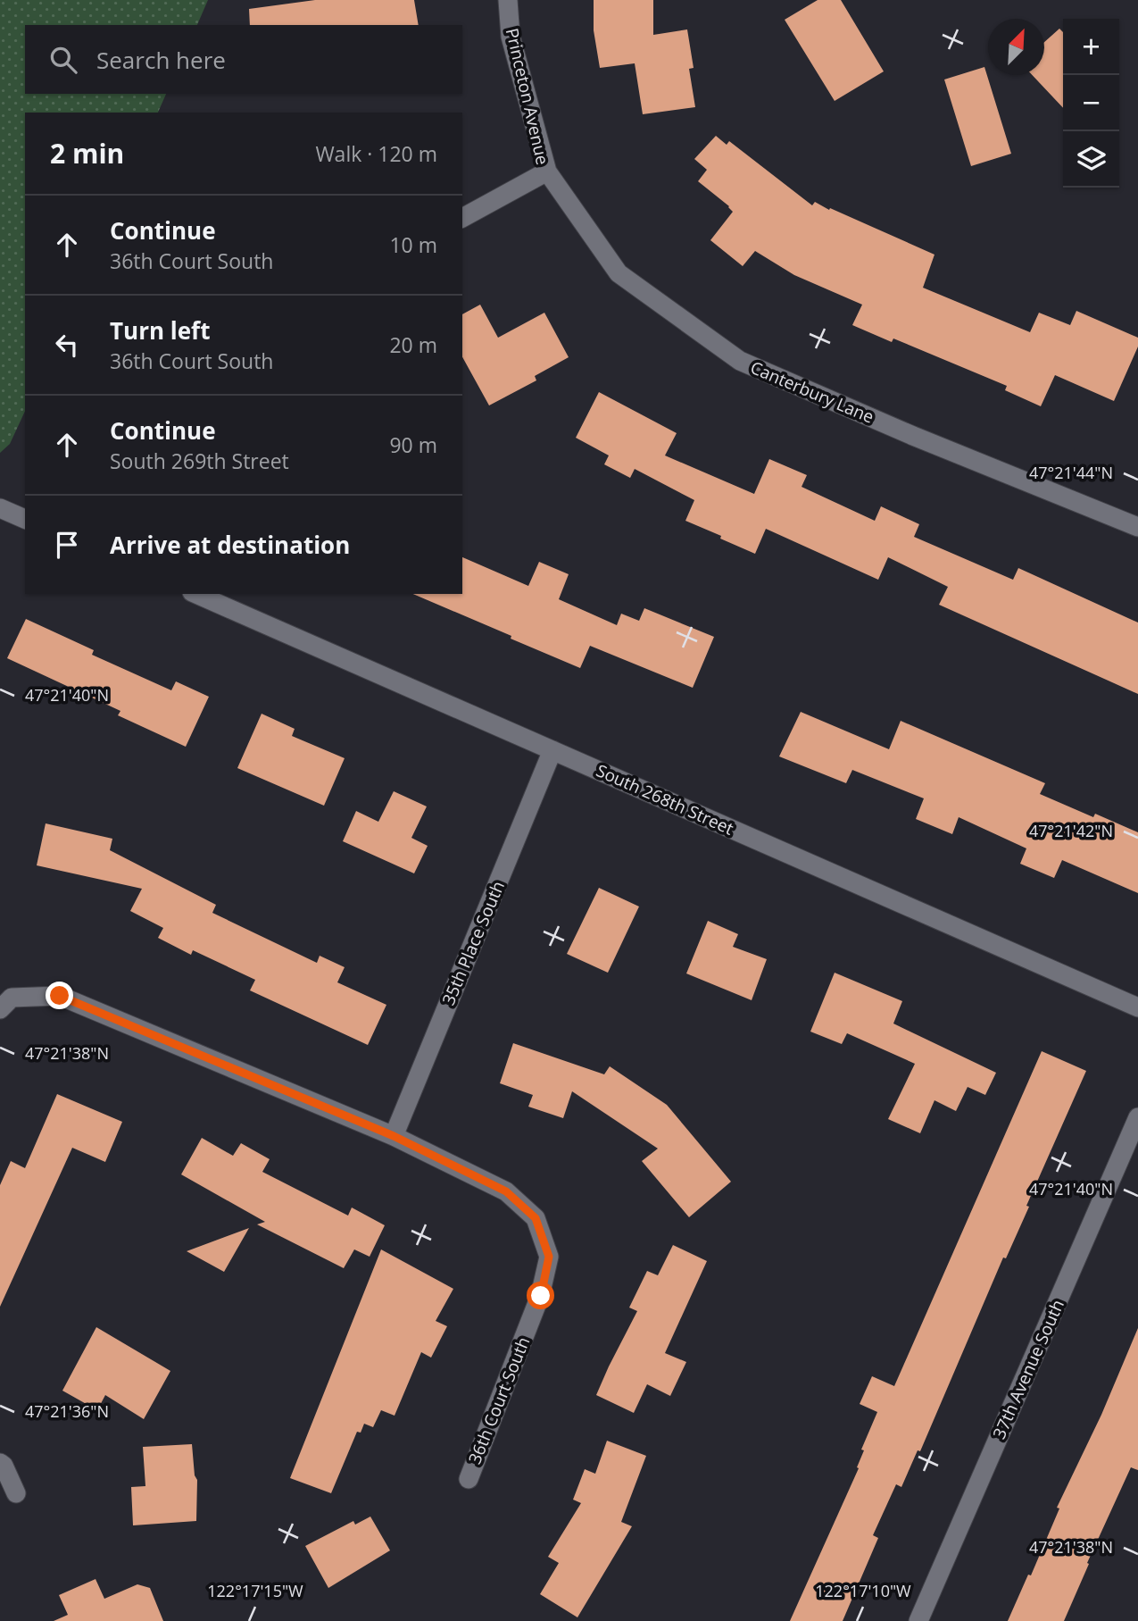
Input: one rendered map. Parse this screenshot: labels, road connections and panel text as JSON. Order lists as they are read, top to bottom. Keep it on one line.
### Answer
{"streets":{"street":["Princeton Avenue","Canterbury Lane","South 268th Street","35th Place South","37th Avenue South","36th Court South"]},"crossings":[["Princeton Avenue","Canterbury Lane"],["South 268th Street","35th Place South"],["35th Place South","36th Court South"]],"north":"top right","page":{"map_buttons":["+","−"],"search":"Search here","heading":["2 min","Walk · 120 m"],"list":[["Continue","36th Court South","10 m"],["Turn left","36th Court South","20 m"],["Continue","South 269th Street","90 m"],"Arrive at destination"]},"coordinates":["47°21'44\"N","47°21'40\"N","47°21'42\"N","47°21'38\"N","47°21'36\"N","122°17'15\"W","122°17'10\"W"]}
